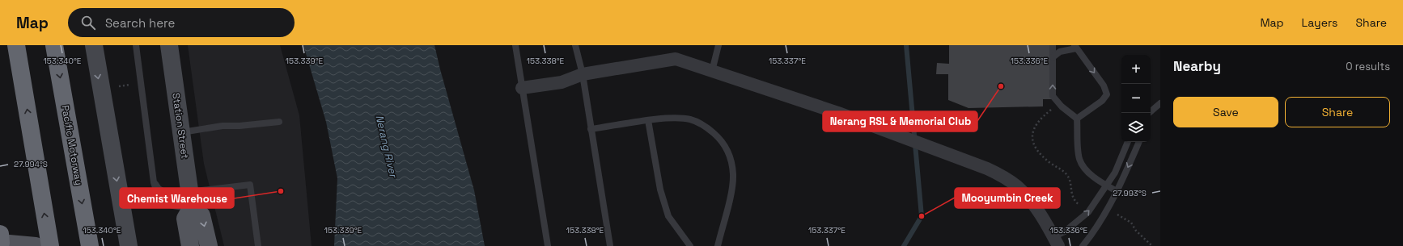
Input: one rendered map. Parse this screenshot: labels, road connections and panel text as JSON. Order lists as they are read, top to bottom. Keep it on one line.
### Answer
{"streets":{"highway":["Pacific Motorway"],"main road":["Station Street"]},"water":["Nerang River"],"places":["Nerang RSL & Memorial Club","Chemist Warehouse","Mooyumbin Creek"],"page":{"header":"Map","search":"Search here","nav":["Map","Layers","Share"],"heading":["Nearby","0 results"],"map_buttons":["+","−"],"buttons":["Save","Share"]},"coordinates":["153.340°E","153.339°E","153.338°E","153.337°E","153.336°E","27.994°S","27.993°S"]}
